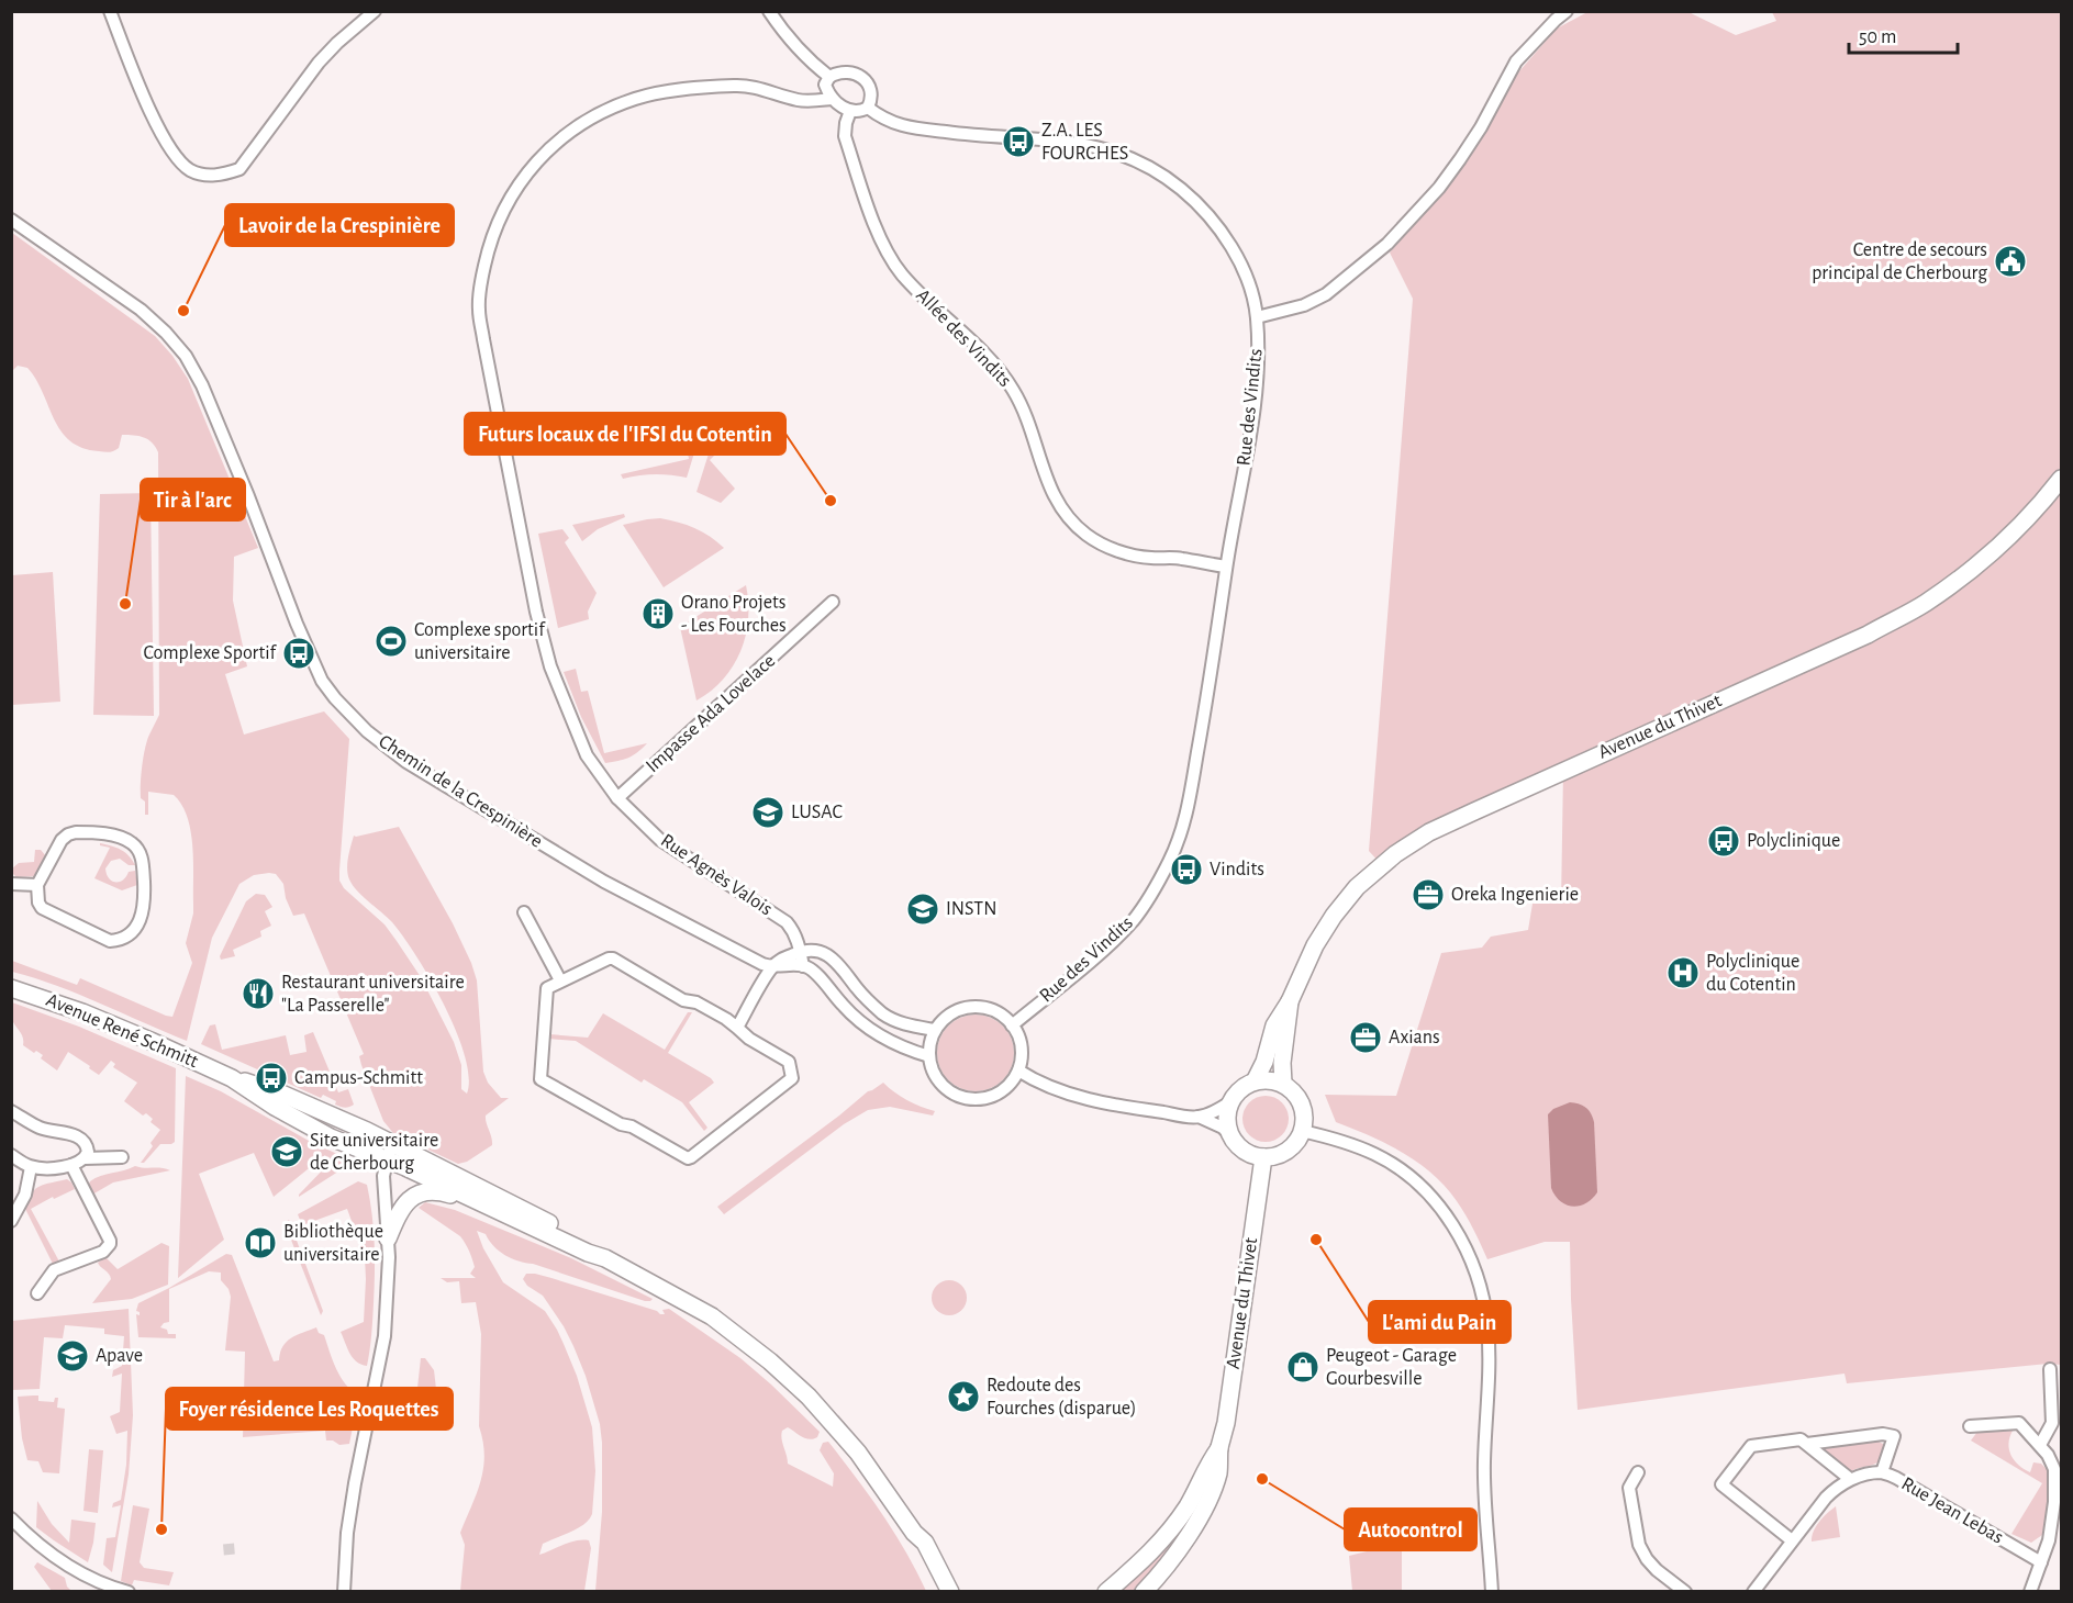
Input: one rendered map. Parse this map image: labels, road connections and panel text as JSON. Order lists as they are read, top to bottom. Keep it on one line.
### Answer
{"streets":{"main road":["Avenue du Thivet","Avenue René Schmitt"],"street":["Allée des Vindits","Rue des Vindits","Impasse Ada Lovelace","Chemin de la Crespinière","Rue Agnès Valois","Rue Jean Lebas"]},"crossings":[["Allée des Vindits","Rue des Vindits"],["Allée des Vindits","Rue Agnès Valois"],["Rue des Vindits","Rue Agnès Valois"],["Impasse Ada Lovelace","Rue Agnès Valois"],["Chemin de la Crespinière","Rue Agnès Valois"]],"places":{"bus stop":["Z.A. LES FOURCHES","Complexe Sportif","Polyclinique","Vindits","Campus-Schmitt"],"public building":["Centre de secours principal de Cherbourg"],"other":["Lavoir de la Crespinière","Futurs locaux de l'IFSI du Cotentin","Tir à l'arc","L'ami du Pain","Autocontrol","Foyer résidence Les Roquettes"],"building":["Orano Projets - Les Fourches"],"sports":["Complexe sportif universitaire"],"school or university":["LUSAC","INSTN","Site universitaire de Cherbourg","Apave"],"office":["Oreka Ingenierie","Axians"],"hospital":["Polyclinique du Cotentin"],"restaurant":["Restaurant universitaire \"La Passerelle\""],"library":["Bibliothèque universitaire"],"shop":["Peugeot - Garage Gourbesville"],"place":["Redoute des Fourches (disparue)"]},"scale_bar":"50 m"}
